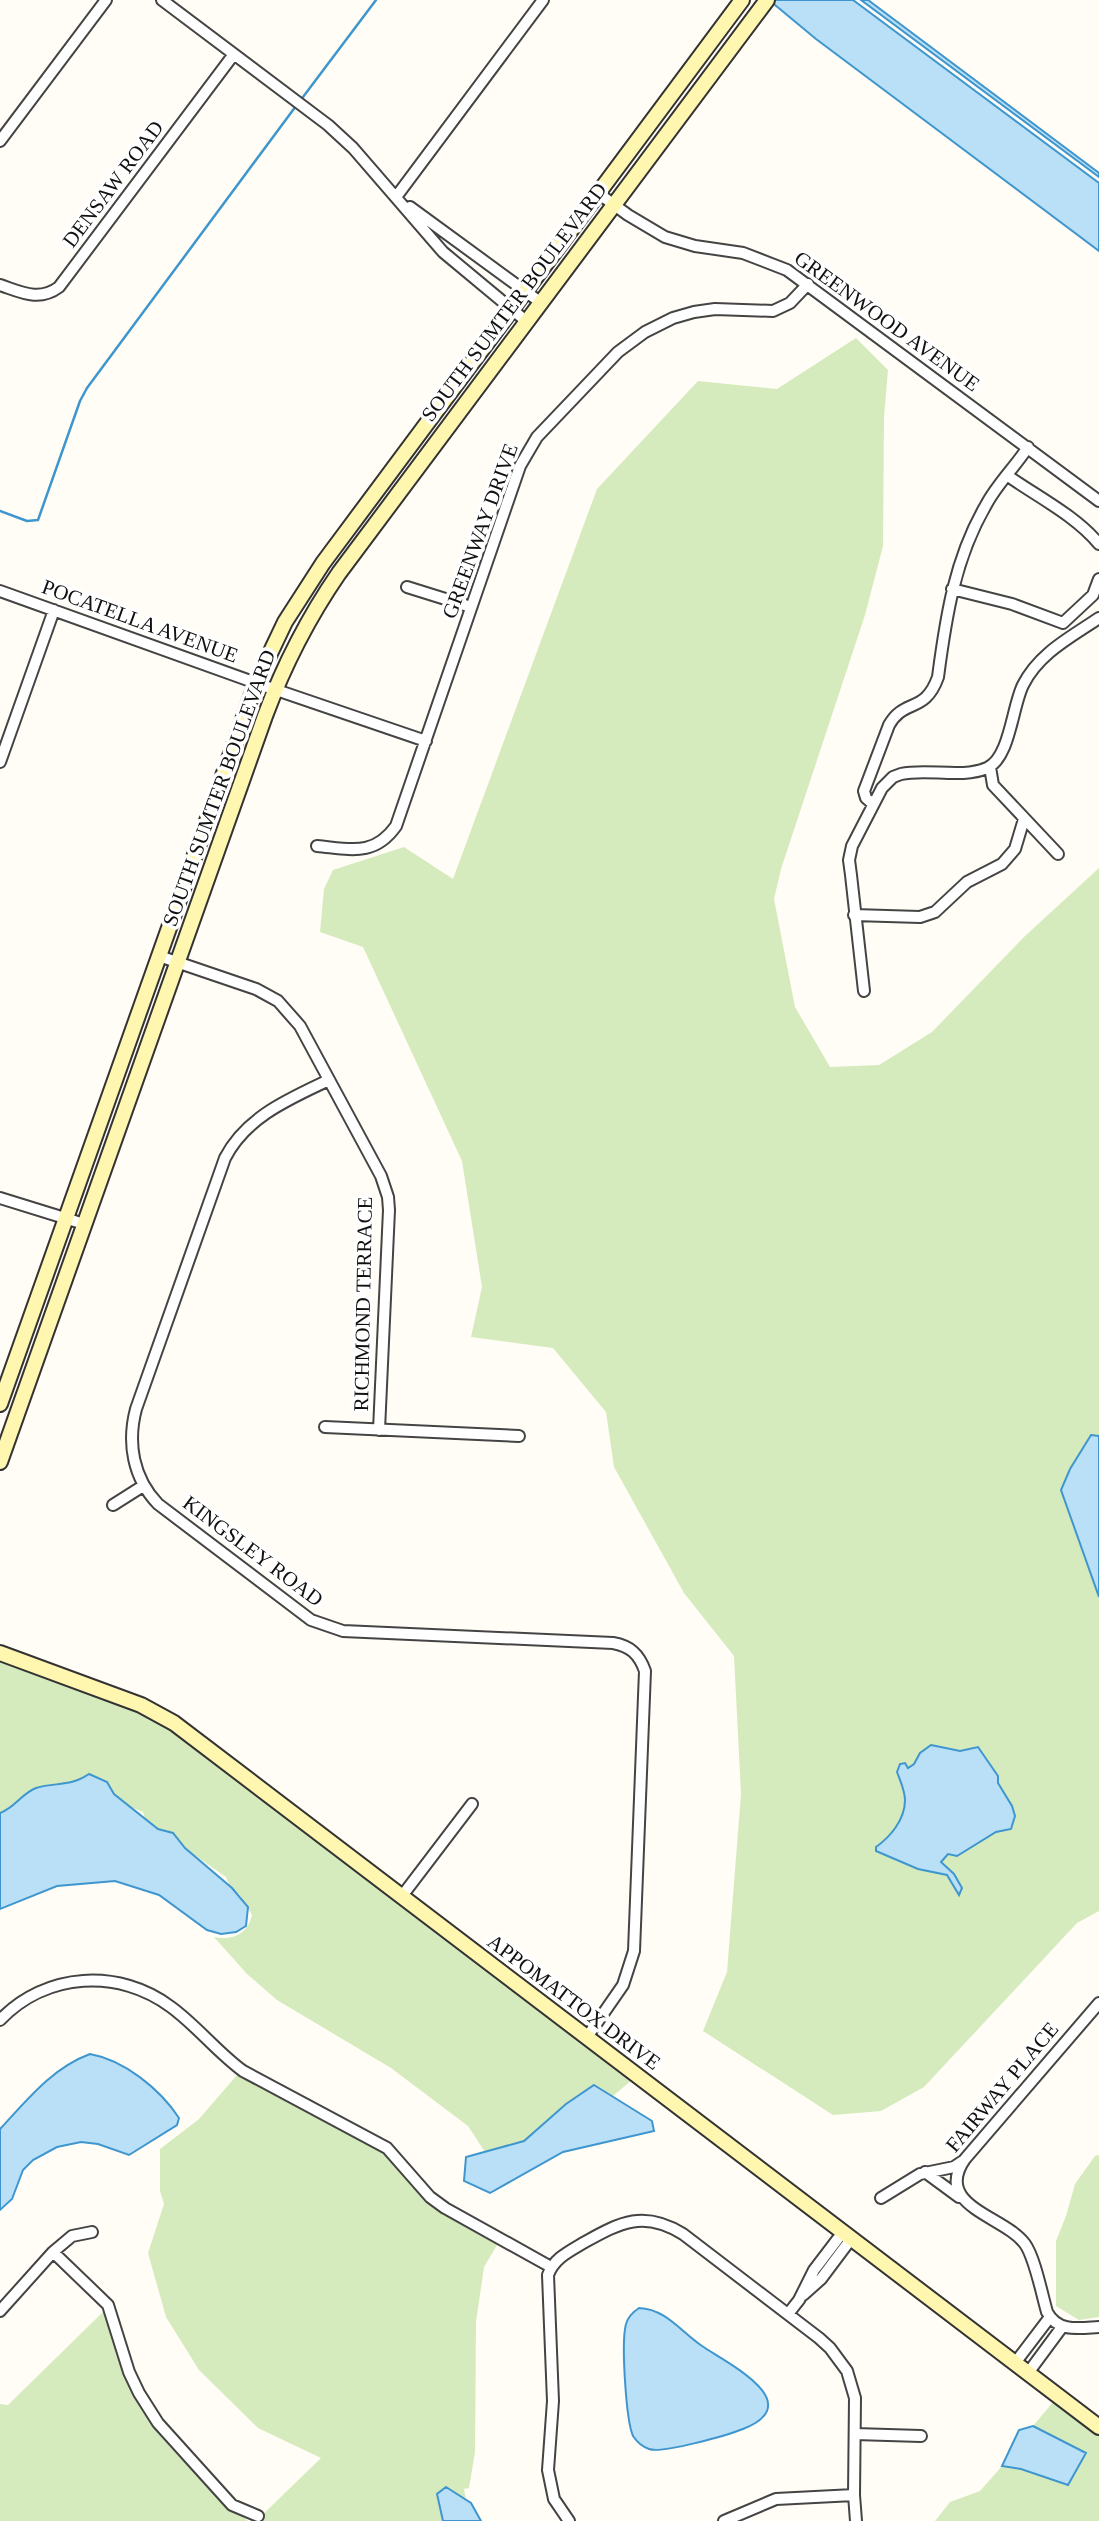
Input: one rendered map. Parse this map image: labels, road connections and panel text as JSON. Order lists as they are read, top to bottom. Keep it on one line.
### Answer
{"streets":{"main road":["SOUTH SUMTER BOULEVARD","APPOMATTOX DRIVE"],"street":["DENSAW ROAD","GREENWOOD AVENUE","GREENWAY DRIVE","POCATELLA AVENUE","RICHMOND TERRACE","KINGSLEY ROAD","FAIRWAY PLACE"]},"crossings":[["SOUTH SUMTER BOULEVARD","GREENWOOD AVENUE"],["SOUTH SUMTER BOULEVARD","POCATELLA AVENUE"],["SOUTH SUMTER BOULEVARD","RICHMOND TERRACE"],["GREENWOOD AVENUE","GREENWAY DRIVE"],["GREENWAY DRIVE","POCATELLA AVENUE"],["RICHMOND TERRACE","KINGSLEY ROAD"],["KINGSLEY ROAD","APPOMATTOX DRIVE"]]}
